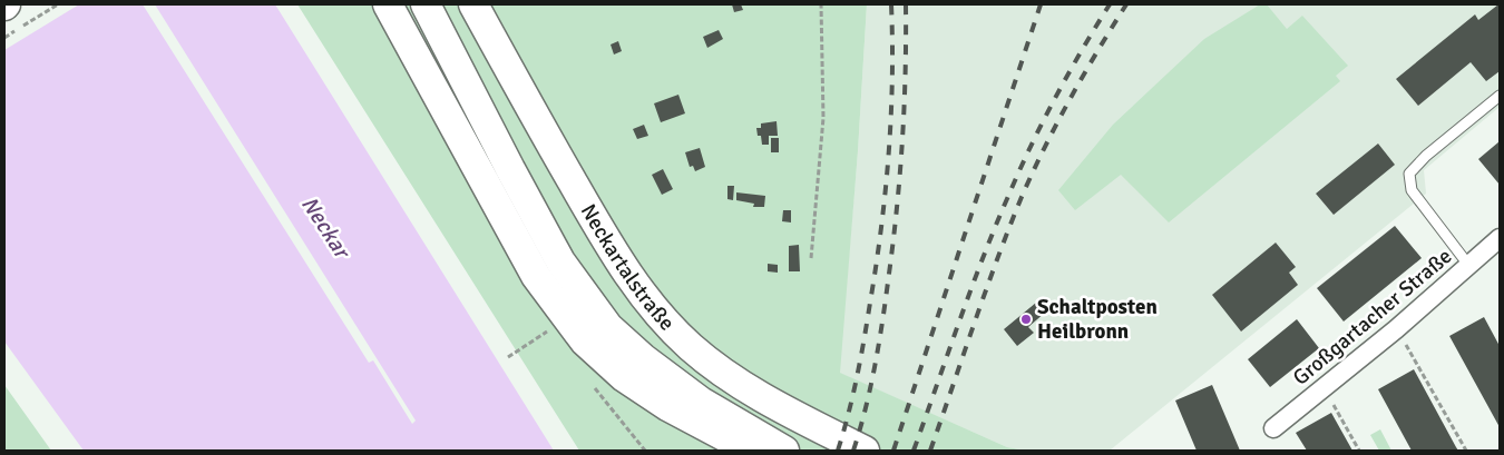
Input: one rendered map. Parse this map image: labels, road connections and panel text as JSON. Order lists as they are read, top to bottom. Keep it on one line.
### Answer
{"streets":{"main road":["Neckartalstraße"],"street":["Großgartacher Straße"]},"water":["Neckar"],"places":["Schaltposten Heilbronn"]}
